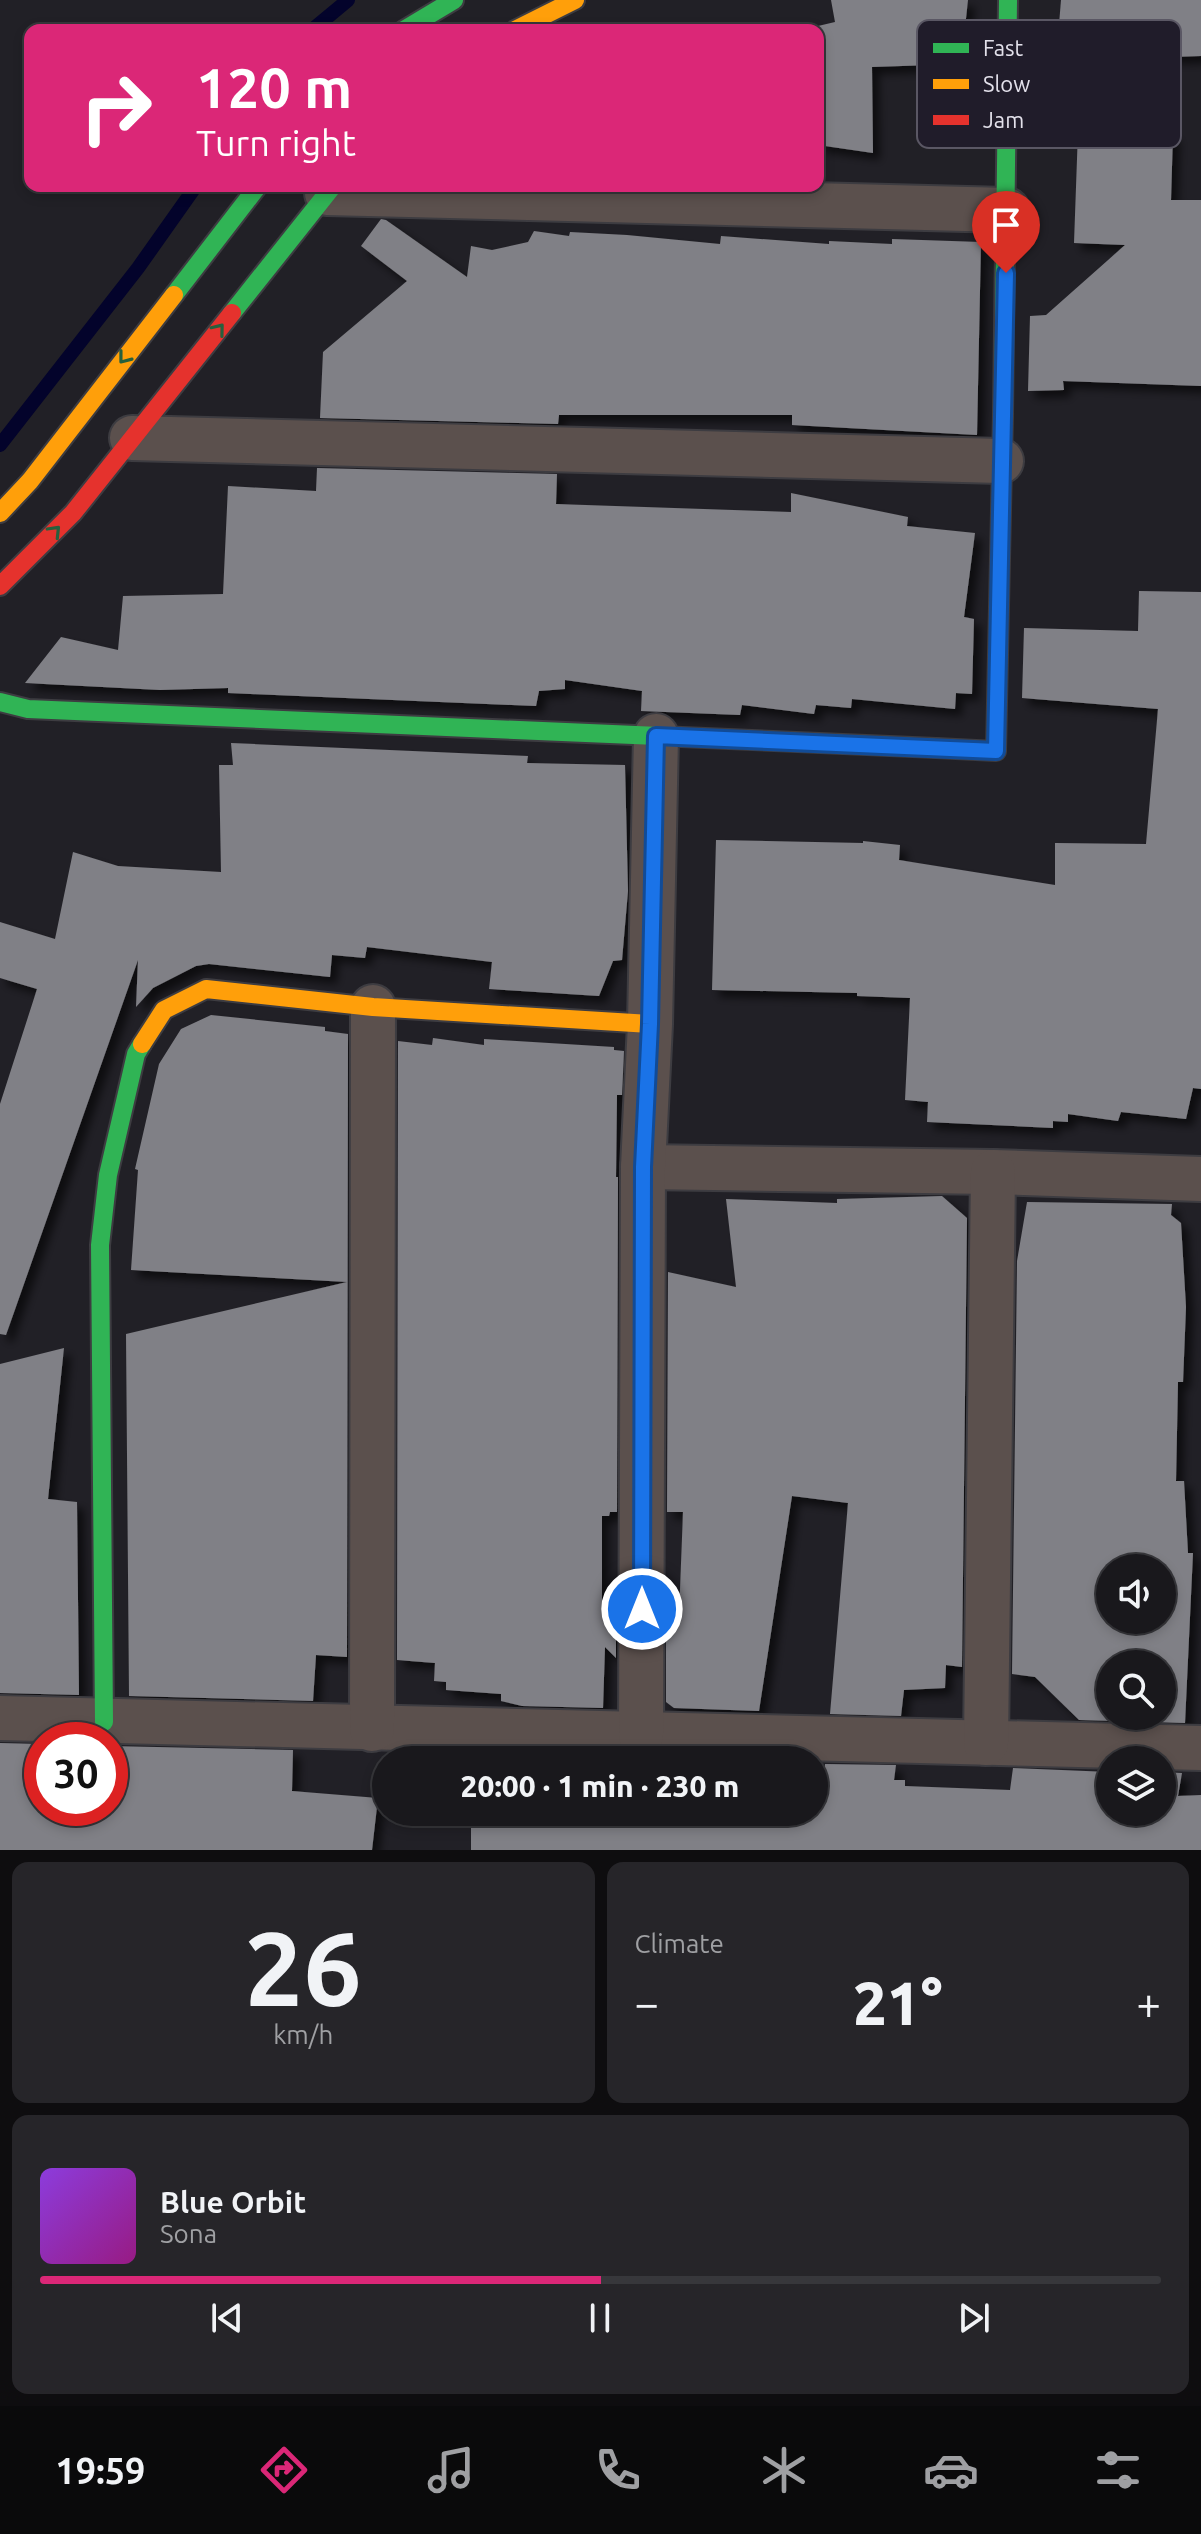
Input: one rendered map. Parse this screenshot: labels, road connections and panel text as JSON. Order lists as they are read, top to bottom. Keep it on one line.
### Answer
{"legend":["Fast","Slow","Jam"],"page":{"turn":["120 m","Turn right"],"limit":"30","trip":"20:00 · 1 min · 230 m","tile":[["26","km/h"],"Climate"],"heat":["−","21°","+"],"song":["Blue Orbit","Sona"],"tabs":"19:59"}}
